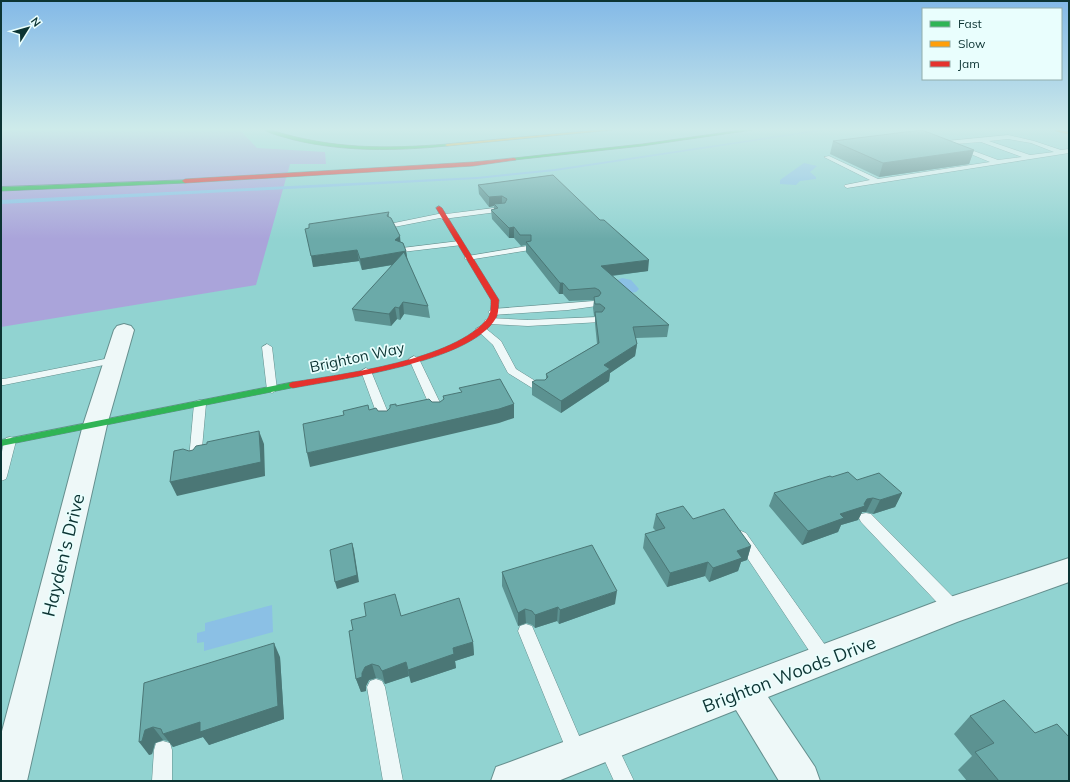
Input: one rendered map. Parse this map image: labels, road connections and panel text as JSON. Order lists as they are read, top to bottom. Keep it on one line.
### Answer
{"streets":{"main road":["Brighton Way"],"street":["Hayden's Drive","Brighton Woods Drive"]},"crossings":[["Brighton Way","Hayden's Drive"]],"legend":["Fast","Slow","Jam"],"north":"top right"}
